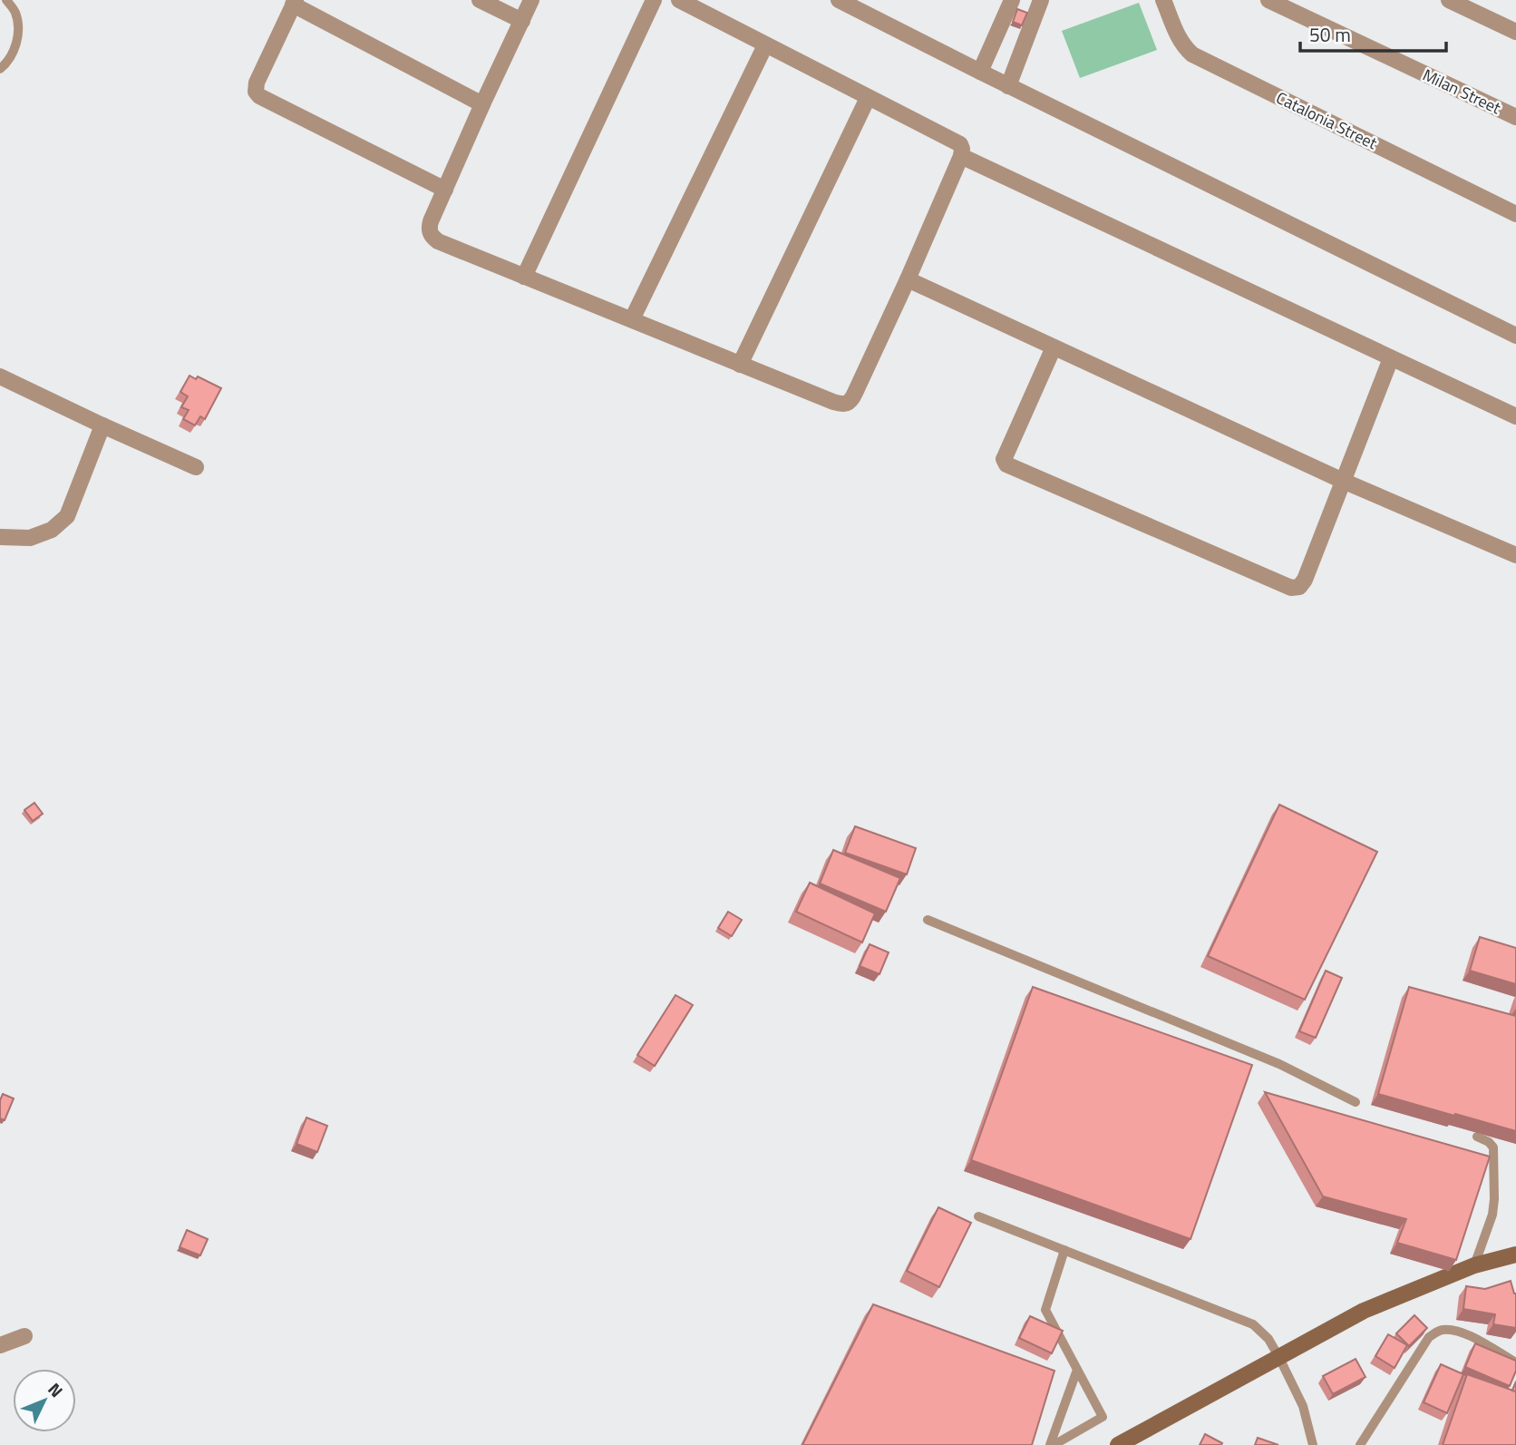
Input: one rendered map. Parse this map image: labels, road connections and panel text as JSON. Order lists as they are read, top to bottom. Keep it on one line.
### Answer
{"streets":{"street":["Milan Street","Catalonia Street"]},"scale_bar":"50 m","north":"top right"}
